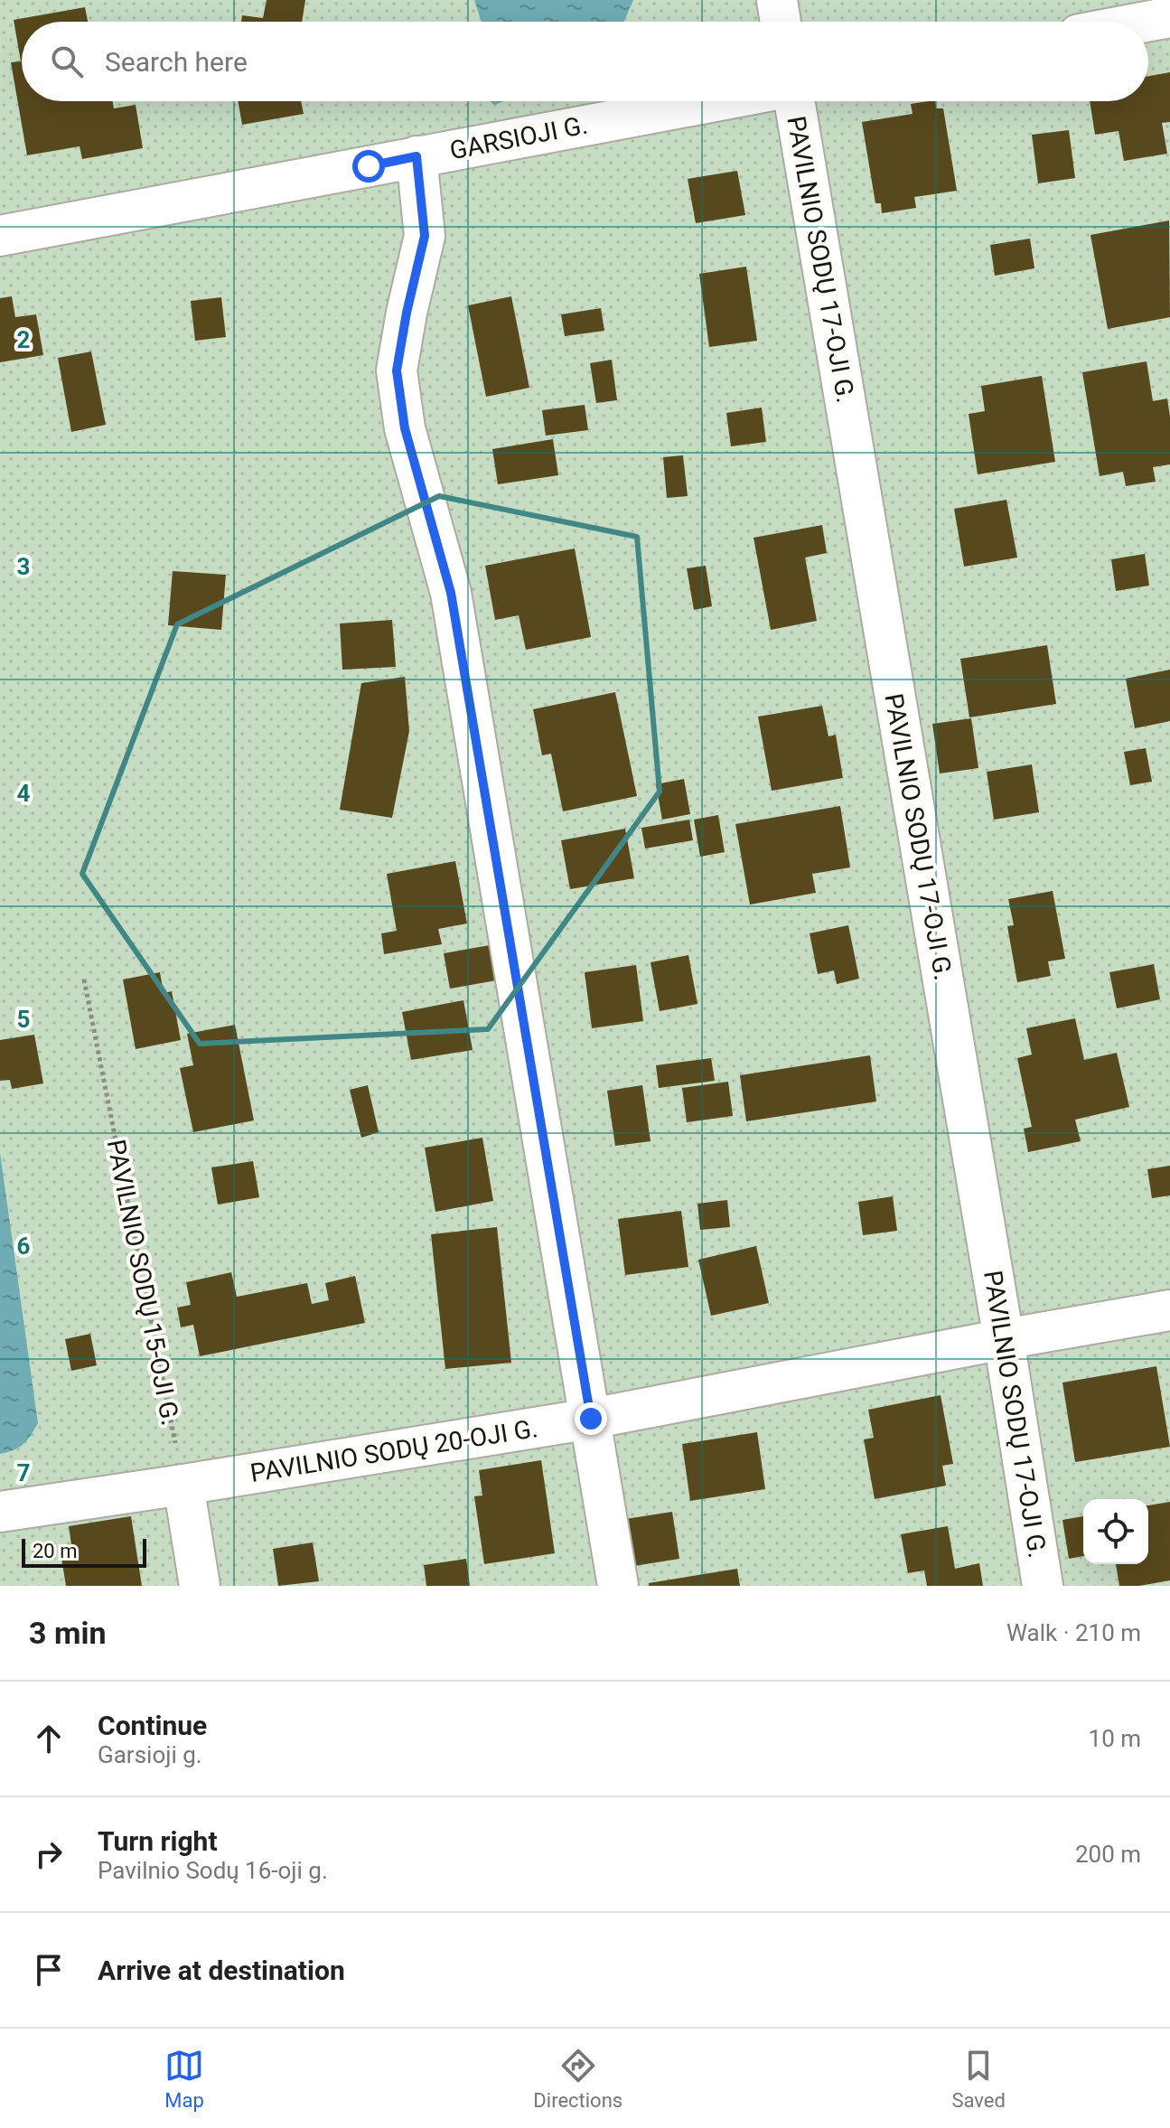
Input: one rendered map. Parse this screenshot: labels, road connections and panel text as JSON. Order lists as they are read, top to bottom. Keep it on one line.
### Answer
{"streets":{"street":["GARSIOJI G.","PAVILNIO SODŲ 17-OJI G.","PAVILNIO SODŲ 20-OJI G."],"path":["PAVILNIO SODŲ 15-OJI G."]},"crossings":[["PAVILNIO SODŲ 17-OJI G.","PAVILNIO SODŲ 20-OJI G."],["PAVILNIO SODŲ 15-OJI G.","PAVILNIO SODŲ 20-OJI G."]],"scale_bar":"20 m","page":{"search":"Search here","scale":"20 m","heading":["3 min","Walk · 210 m"],"list":[["Continue","Garsioji g.","10 m"],["Turn right","Pavilnio Sodų 16-oji g.","200 m"],"Arrive at destination"],"nav":["Map","Directions","Saved"]},"grid":{"rows":["2","3","4","5","6","7"]}}
